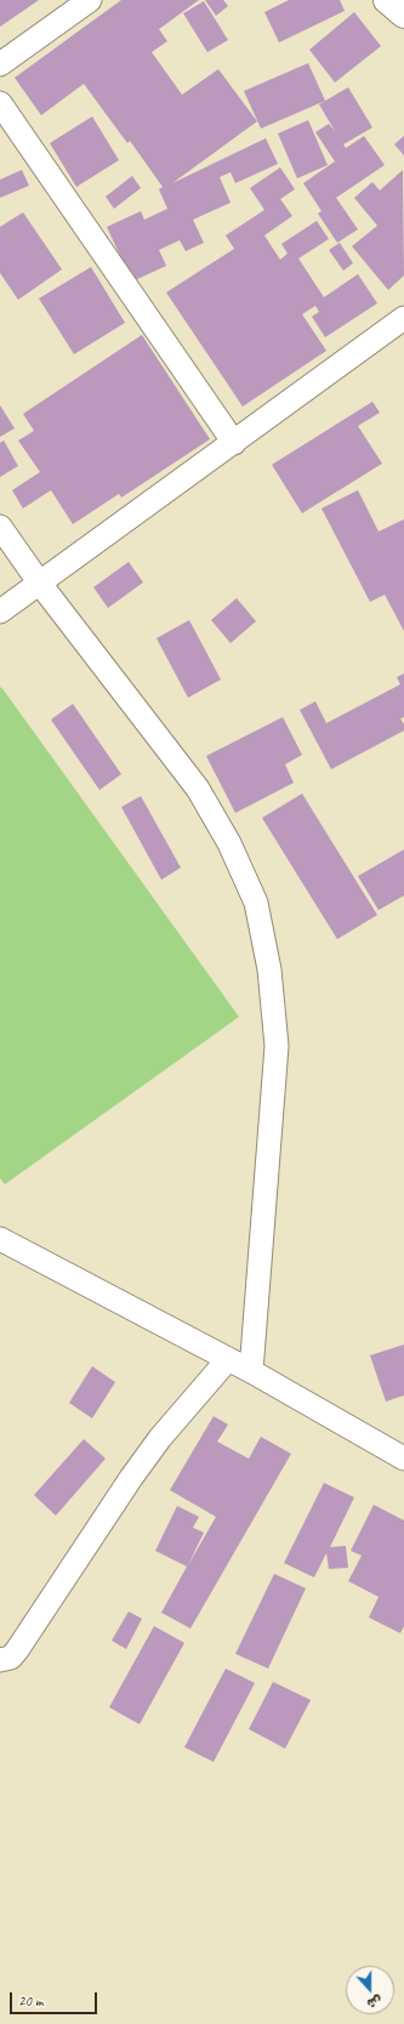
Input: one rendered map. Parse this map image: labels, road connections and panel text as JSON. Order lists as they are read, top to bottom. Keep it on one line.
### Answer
{"scale_bar":"20 m","north":"bottom"}
